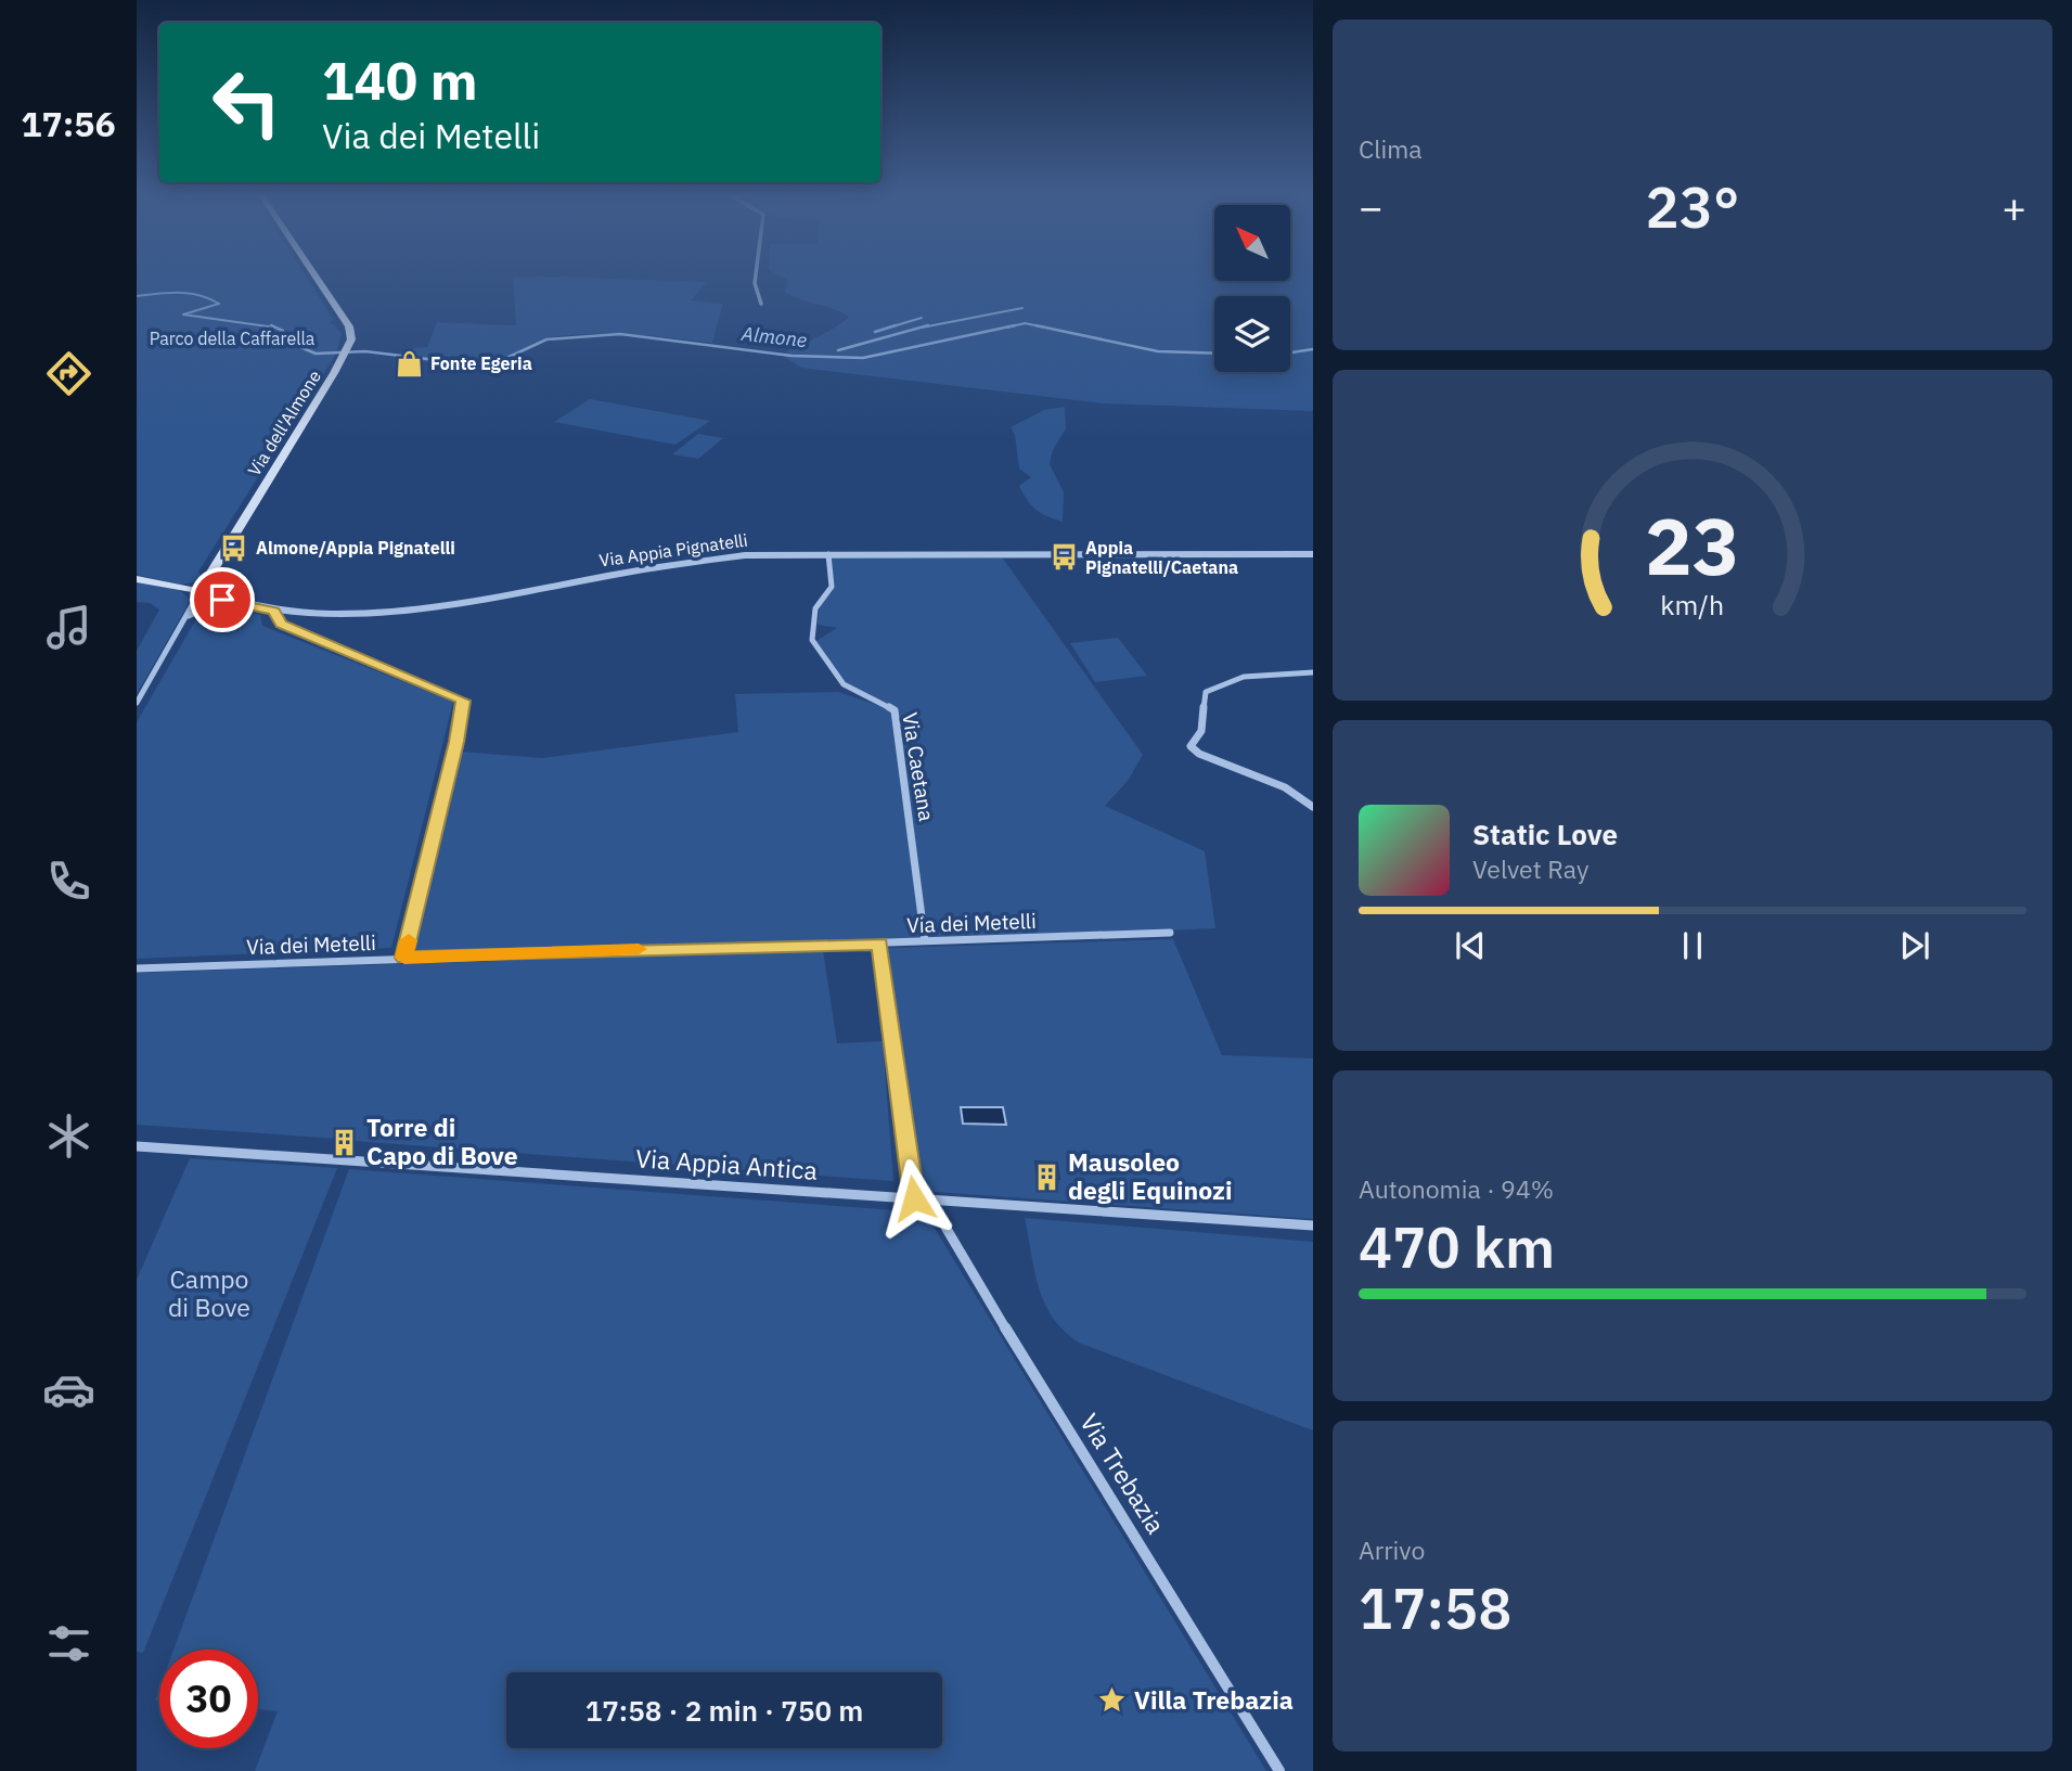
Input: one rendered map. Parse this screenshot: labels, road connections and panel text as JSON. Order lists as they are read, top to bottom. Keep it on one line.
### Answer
{"streets":{"main road":["Via dell'Almone","Via Appia Pignatelli"],"street":["Via Caetana","Via dei Metelli","Via Appia Antica","Via Trebazia"]},"crossings":[["Via dell'Almone","Via Appia Pignatelli"],["Via Appia Pignatelli","Via Caetana"],["Via Caetana","Via dei Metelli"],["Via Appia Antica","Via Trebazia"]],"water":["Almone"],"parks":["Parco della Caffarella","Campo di Bove"],"places":{"shop":["Fonte Egeria"],"bus stop":["Almone/Appia Pignatelli","Appia Pignatelli/Caetana"],"building":["Torre di Capo di Bove","Mausoleo degli Equinozi"],"place":["Villa Trebazia"]},"north":"top left","page":{"tabs":"17:56","tile":["Clima",["Autonomia · 94%","470 km"],["Arrivo","17:58"]],"turn":["140 m","Via dei Metelli"],"heat":["−","23°","+"],"song":["Static Love","Velvet Ray"],"limit":"30","trip":"17:58 · 2 min · 750 m","gauge":["23","km/h"]}}
